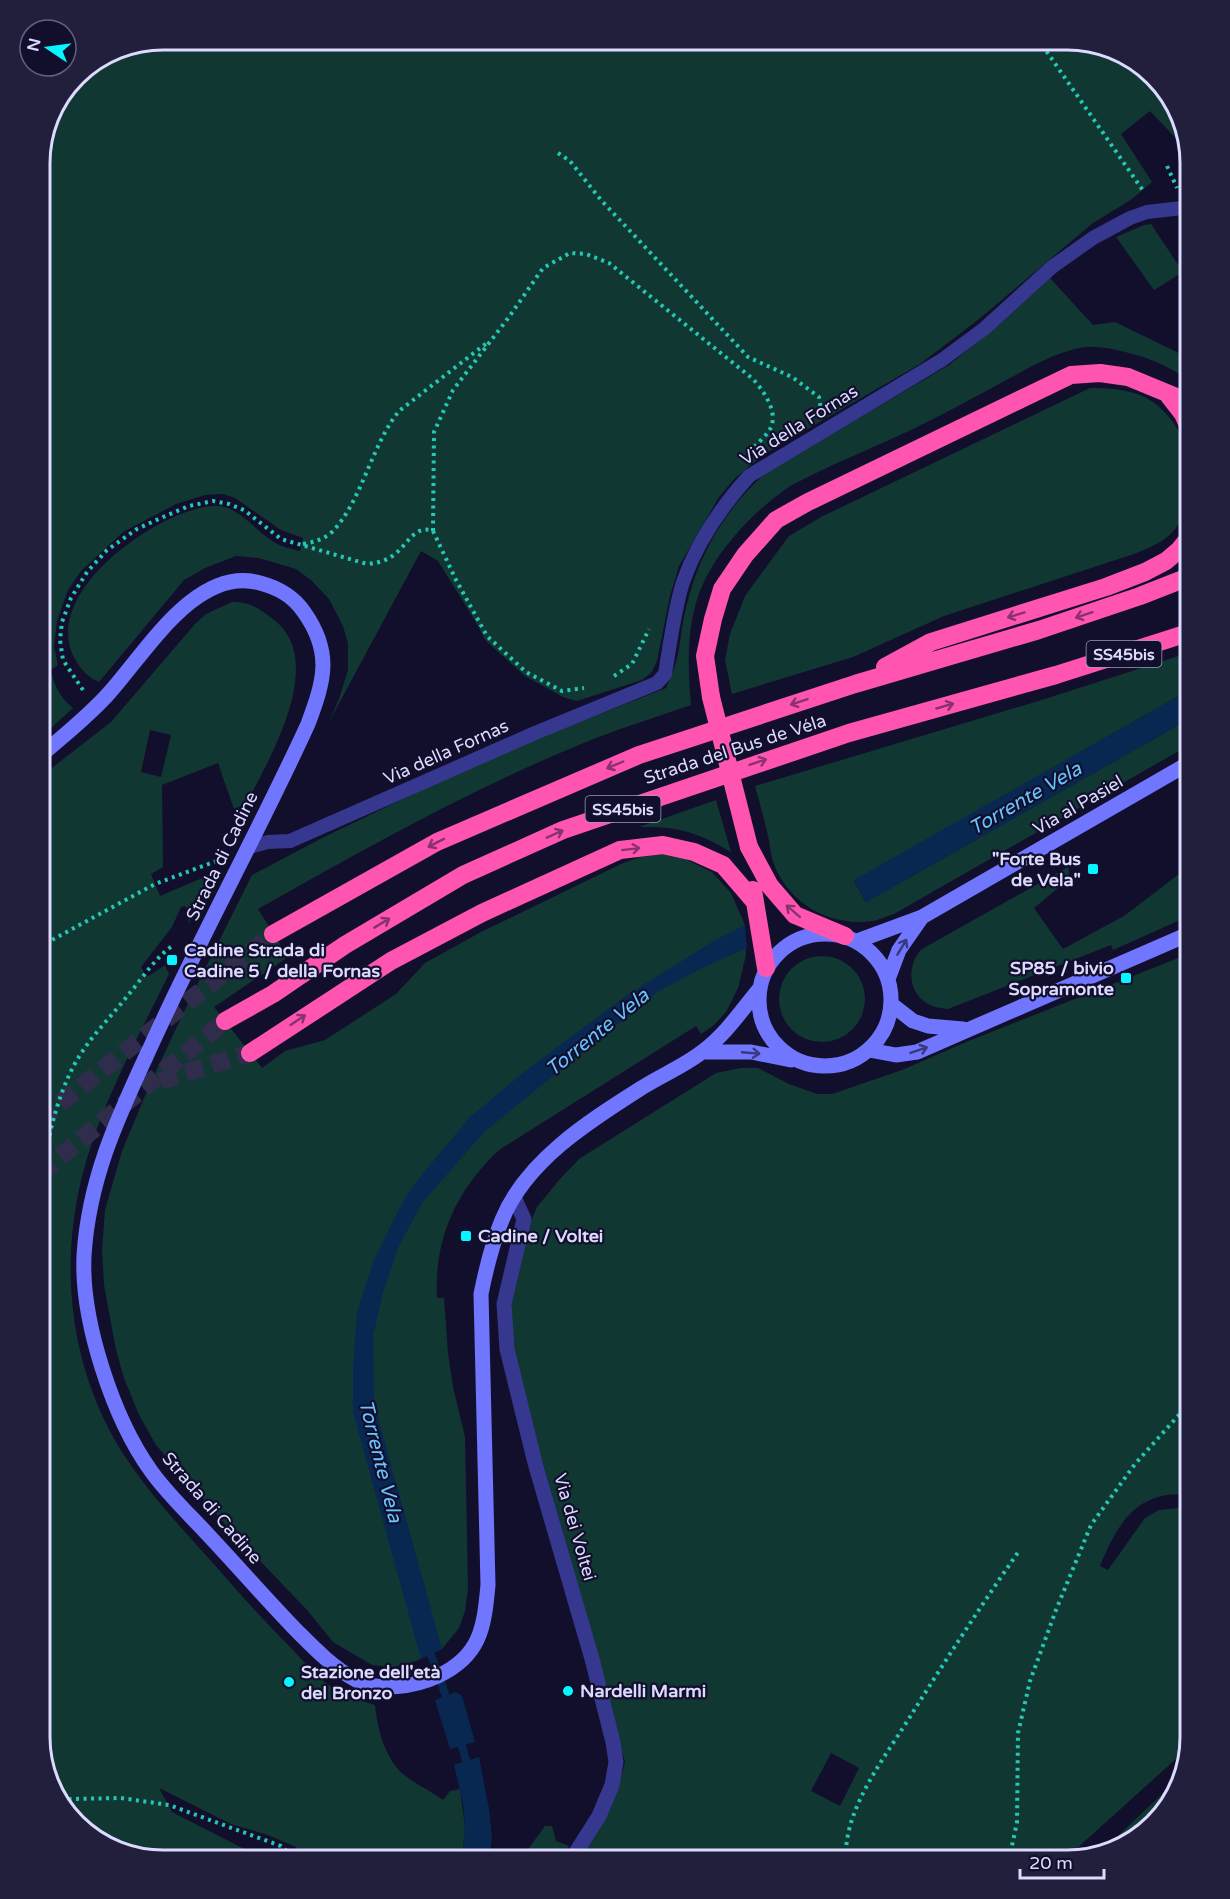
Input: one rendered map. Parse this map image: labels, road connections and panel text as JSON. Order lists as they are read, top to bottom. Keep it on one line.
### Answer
{"streets":{"highway":["SS45bis","Strada del Bus de Véla"],"street":["Via al Pasiel","Strada di Cadine","Via dei Voltei"],"lane":["Via della Fornas"]},"crossings":[["Via della Fornas","Strada di Cadine"],["Via al Pasiel","Strada di Cadine"],["Strada di Cadine","Via dei Voltei"]],"water":["Torrente Vela"],"places":{"transit":["\"Forte Bus de Vela\"","Cadine Strada di Cadine 5 / della Fornas","SP85 / bivio Sopramonte","Cadine / Voltei"],"other":["Stazione dell'età del Bronzo","Nardelli Marmi"]},"scale_bar":"20 m","north":"left"}
